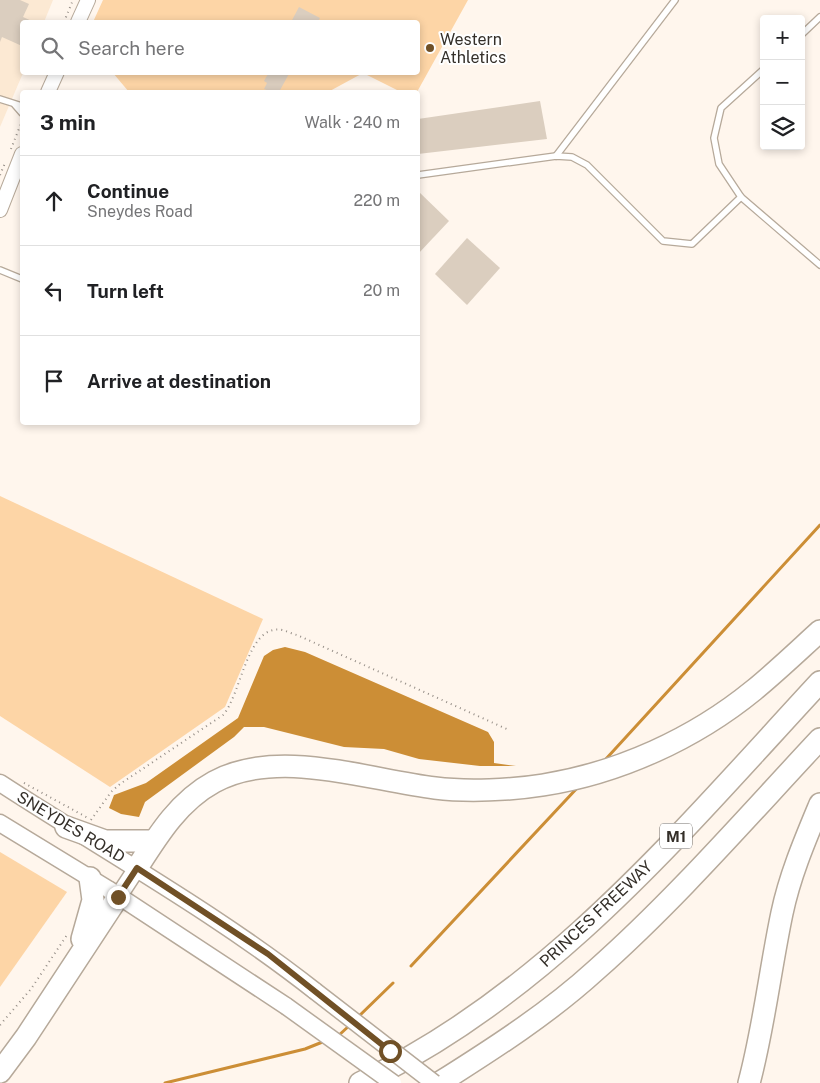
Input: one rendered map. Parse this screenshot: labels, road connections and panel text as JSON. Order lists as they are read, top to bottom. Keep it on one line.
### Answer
{"streets":{"highway":["M1","PRINCES FREEWAY"],"main road":["SNEYDES ROAD"]},"places":["Western Athletics"],"page":{"map_buttons":["+","−"],"search":"Search here","heading":["3 min","Walk · 240 m"],"list":[["Continue","Sneydes Road","220 m"],["Turn left","20 m"],"Arrive at destination"]}}
